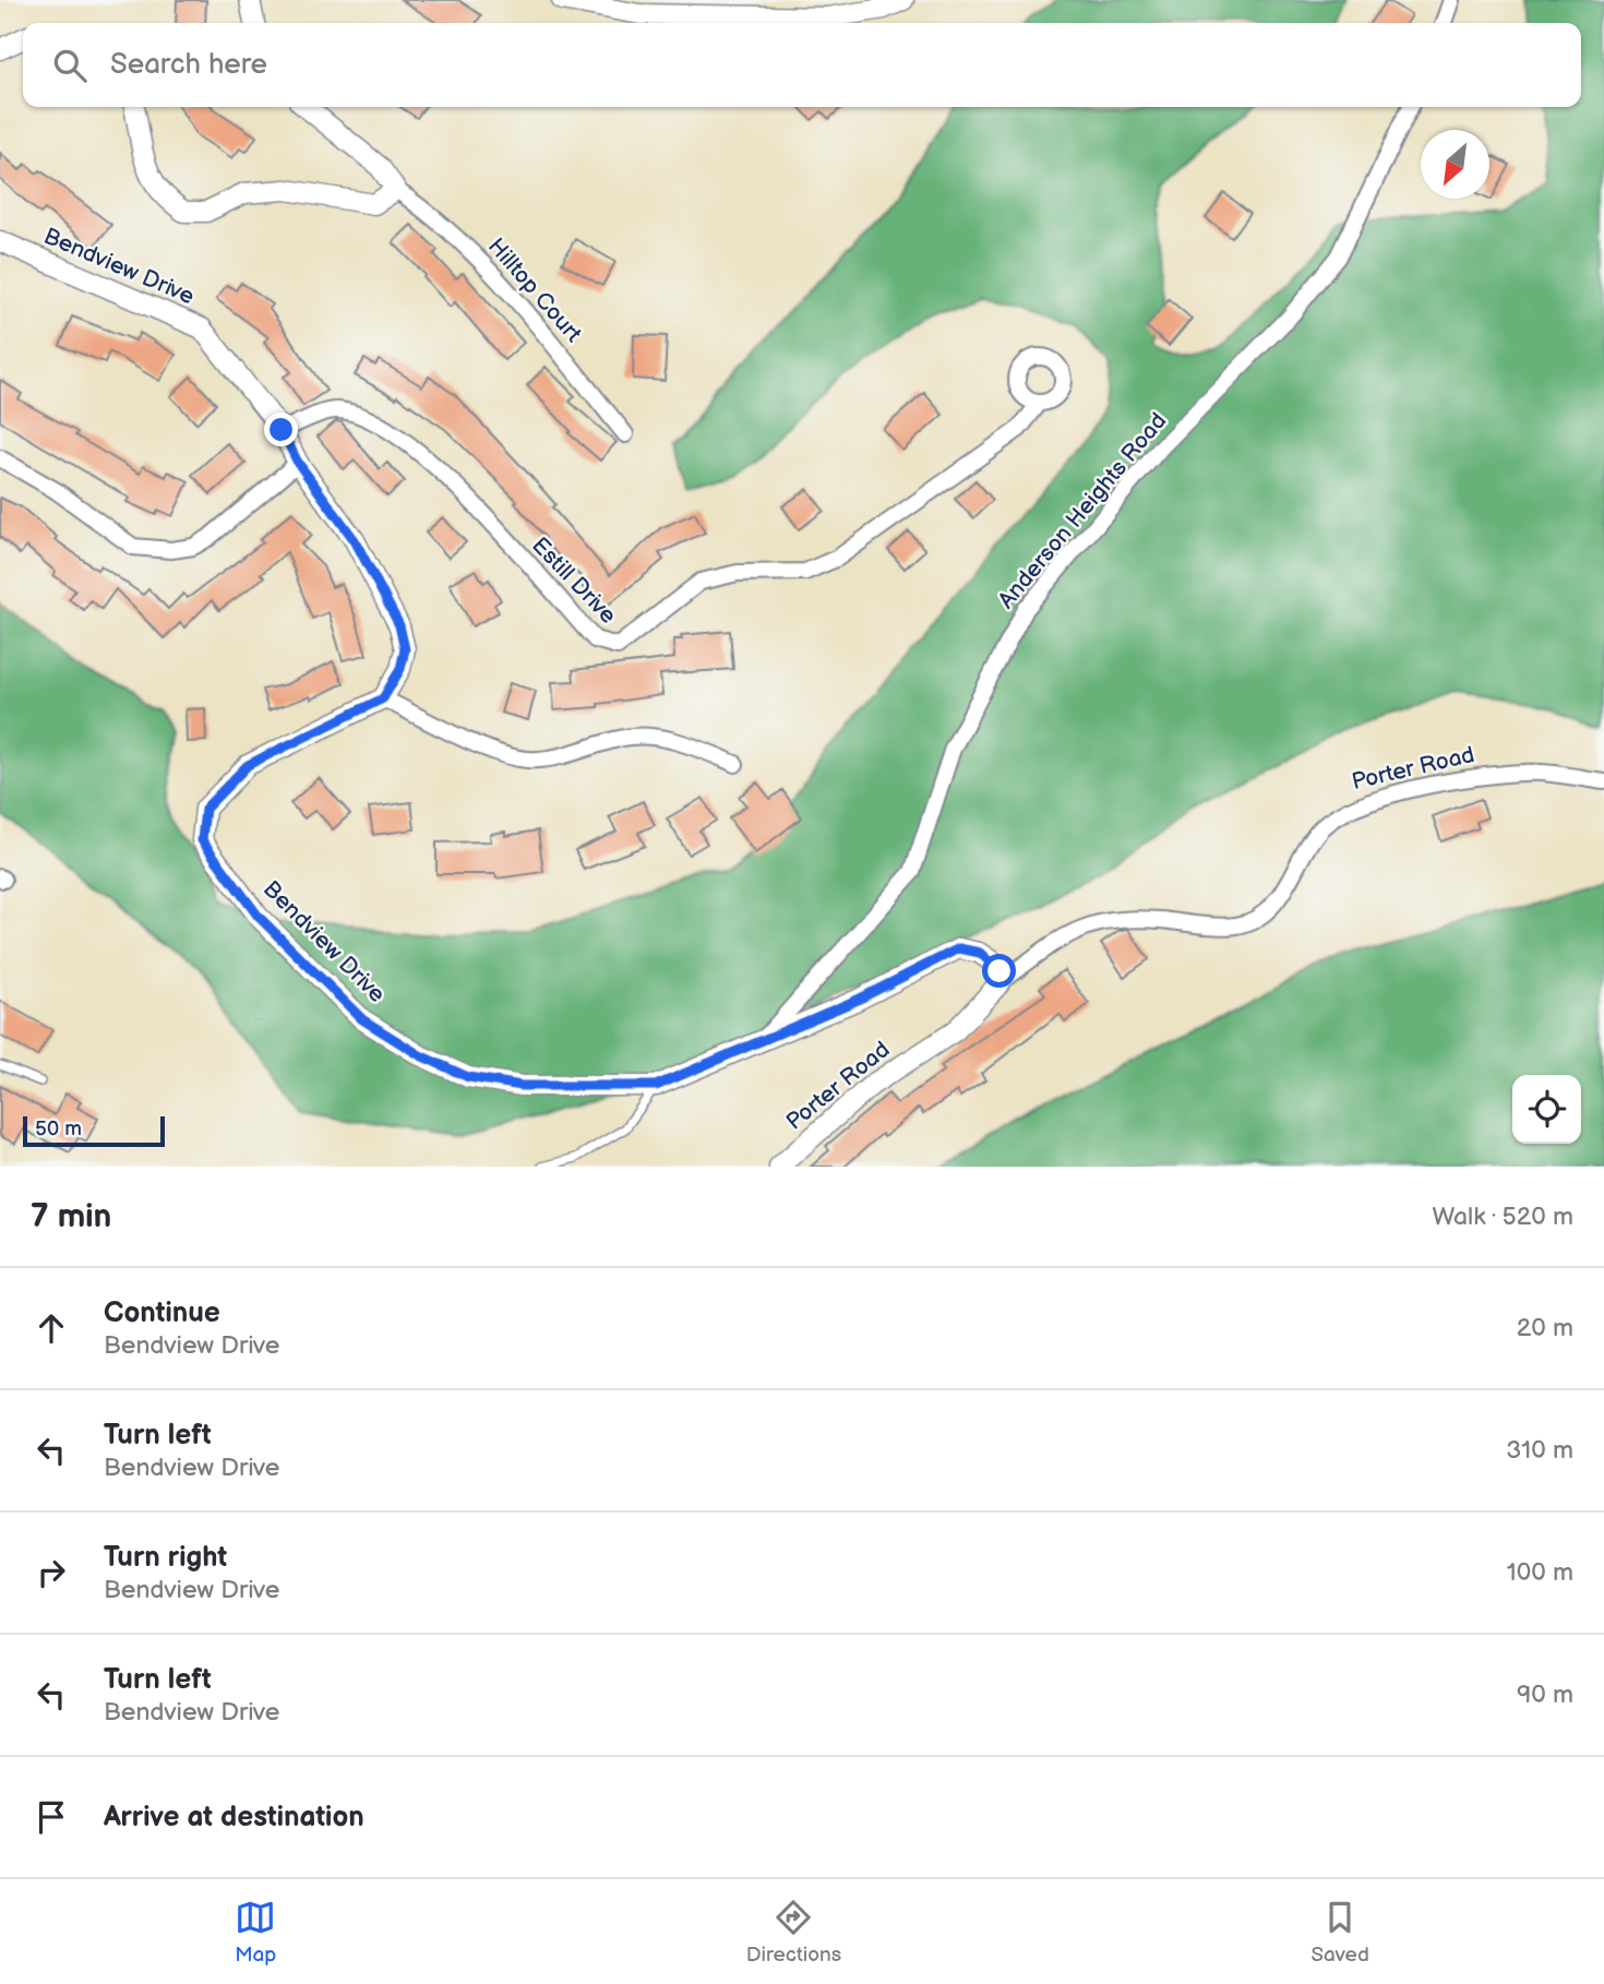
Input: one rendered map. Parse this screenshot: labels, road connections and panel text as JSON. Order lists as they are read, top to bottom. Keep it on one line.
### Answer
{"streets":{"street":["Bendview Drive","Hilltop Court","Anderson Heights Road","Estill Drive","Porter Road"]},"crossings":[["Bendview Drive","Anderson Heights Road"],["Bendview Drive","Estill Drive"],["Bendview Drive","Porter Road"]],"scale_bar":"50 m","north":"bottom left","page":{"search":"Search here","scale":"50 m","heading":["7 min","Walk · 520 m"],"list":[["Continue","Bendview Drive","20 m"],["Turn left","Bendview Drive","310 m"],["Turn right","Bendview Drive","100 m"],["Turn left","Bendview Drive","90 m"],"Arrive at destination"],"nav":["Map","Directions","Saved"]}}
